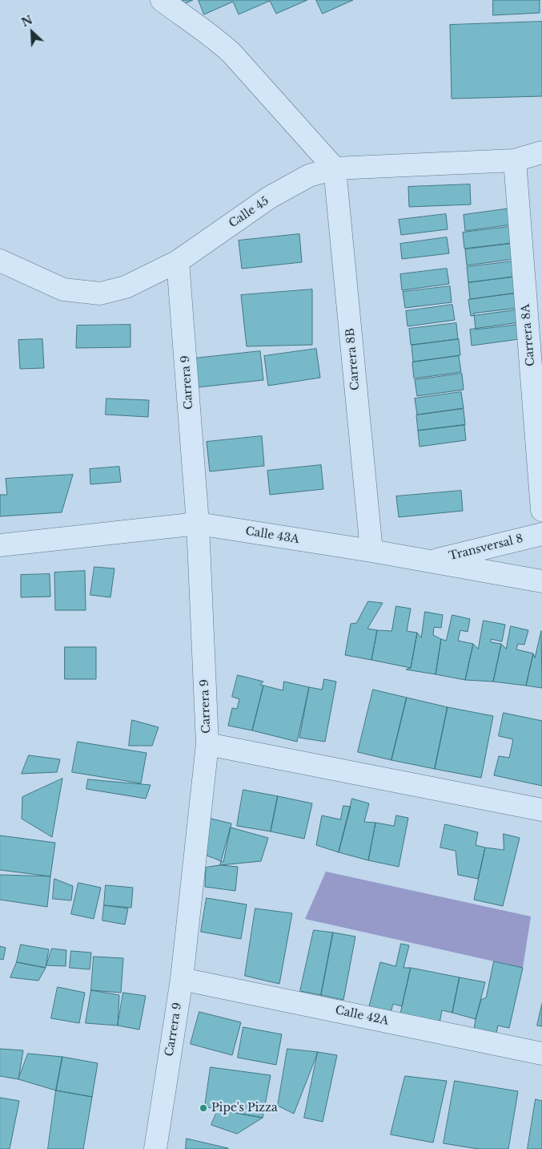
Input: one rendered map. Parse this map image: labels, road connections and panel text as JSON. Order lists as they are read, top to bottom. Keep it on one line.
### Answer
{"streets":{"street":["Calle 45","Carrera 8A","Carrera 8B","Carrera 9","Calle 43A","Transversal 8","Calle 42A"]},"crossings":[["Calle 45","Carrera 8A"],["Calle 45","Carrera 8B"],["Calle 45","Carrera 9"],["Carrera 8B","Calle 43A"],["Carrera 9","Calle 43A"],["Carrera 9","Calle 42A"],["Calle 43A","Transversal 8"]],"places":["Pipe's Pizza"],"north":"top left"}
